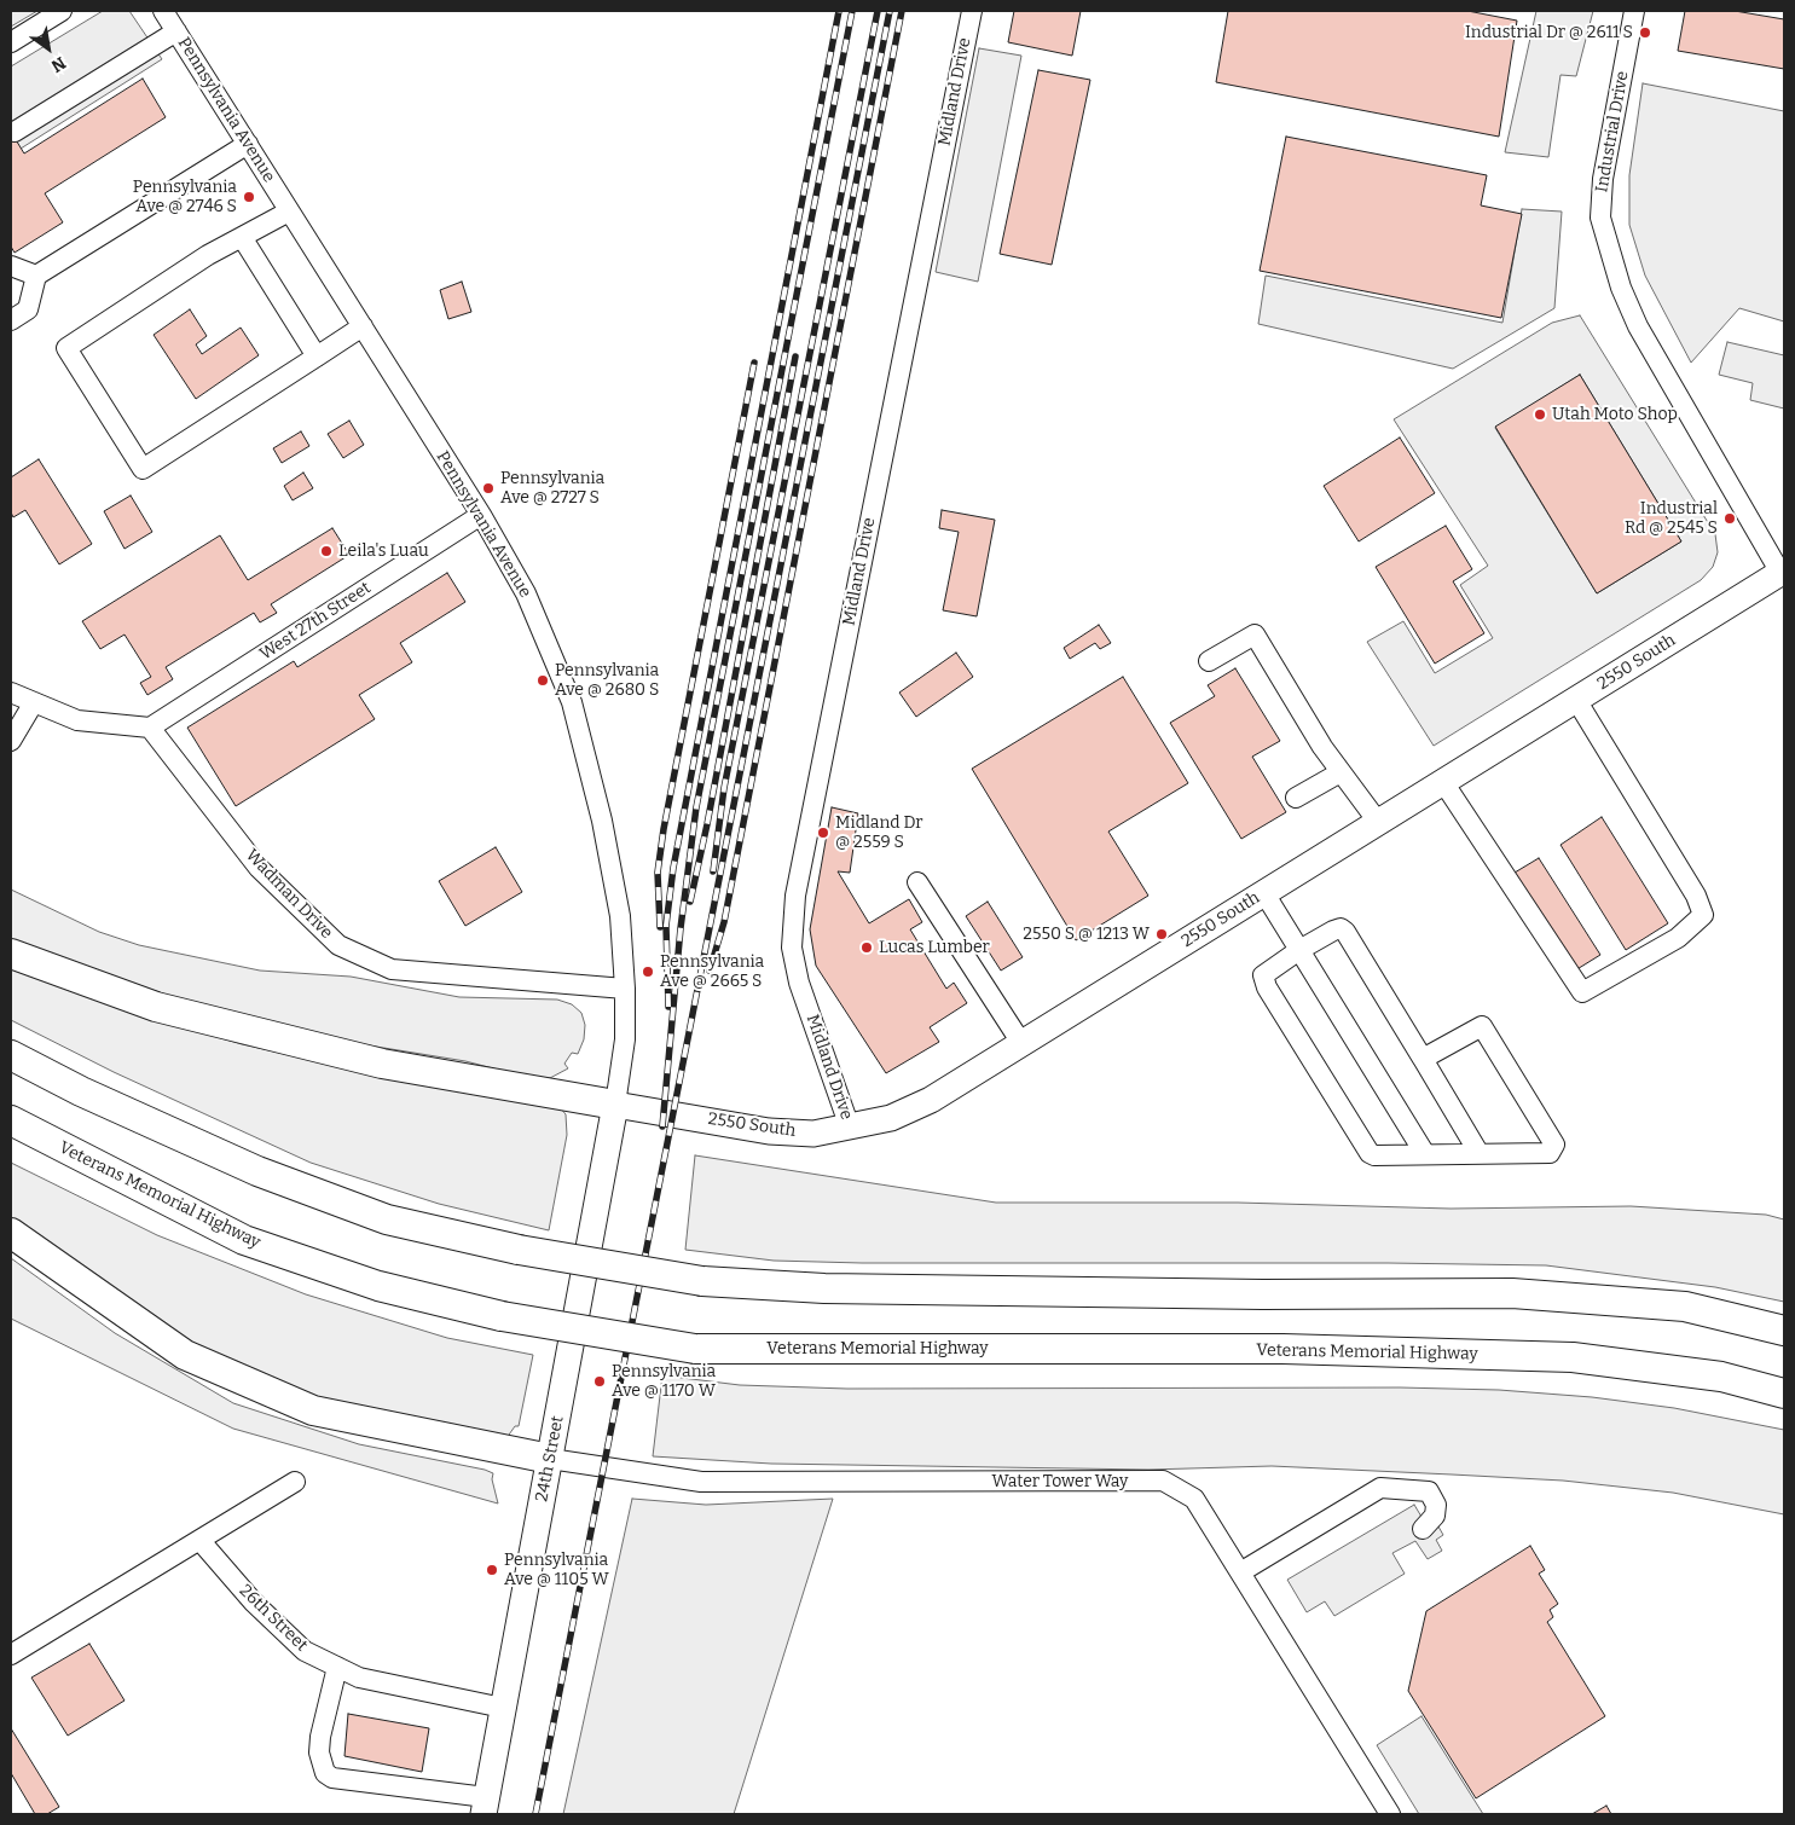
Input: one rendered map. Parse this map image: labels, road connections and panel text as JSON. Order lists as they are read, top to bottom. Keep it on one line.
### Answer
{"streets":{"highway":["Veterans Memorial Highway"],"main road":["2550 South","24th Street"],"street":["Midland Drive","Pennsylvania Avenue","Industrial Drive","West 27th Street","Wadman Drive","Water Tower Way","26th Street"]},"crossings":[["Midland Drive","2550 South"],["Pennsylvania Avenue","West 27th Street"],["Pennsylvania Avenue","2550 South"],["Pennsylvania Avenue","Wadman Drive"],["Pennsylvania Avenue","24th Street"],["Industrial Drive","2550 South"],["West 27th Street","Wadman Drive"],["2550 South","24th Street"],["24th Street","Water Tower Way"],["24th Street","26th Street"]],"places":["Industrial Dr @ 2611 S","Pennsylvania Ave @ 2746 S","Utah Moto Shop","Pennsylvania Ave @ 2727 S","Industrial Rd @ 2545 S","Leila's Luau","Pennsylvania Ave @ 2680 S","Midland Dr @ 2559 S","2550 S @ 1213 W","Lucas Lumber","Pennsylvania Ave @ 2665 S","Pennsylvania Ave @ 1170 W","Pennsylvania Ave @ 1105 W"],"north":"bottom right"}
